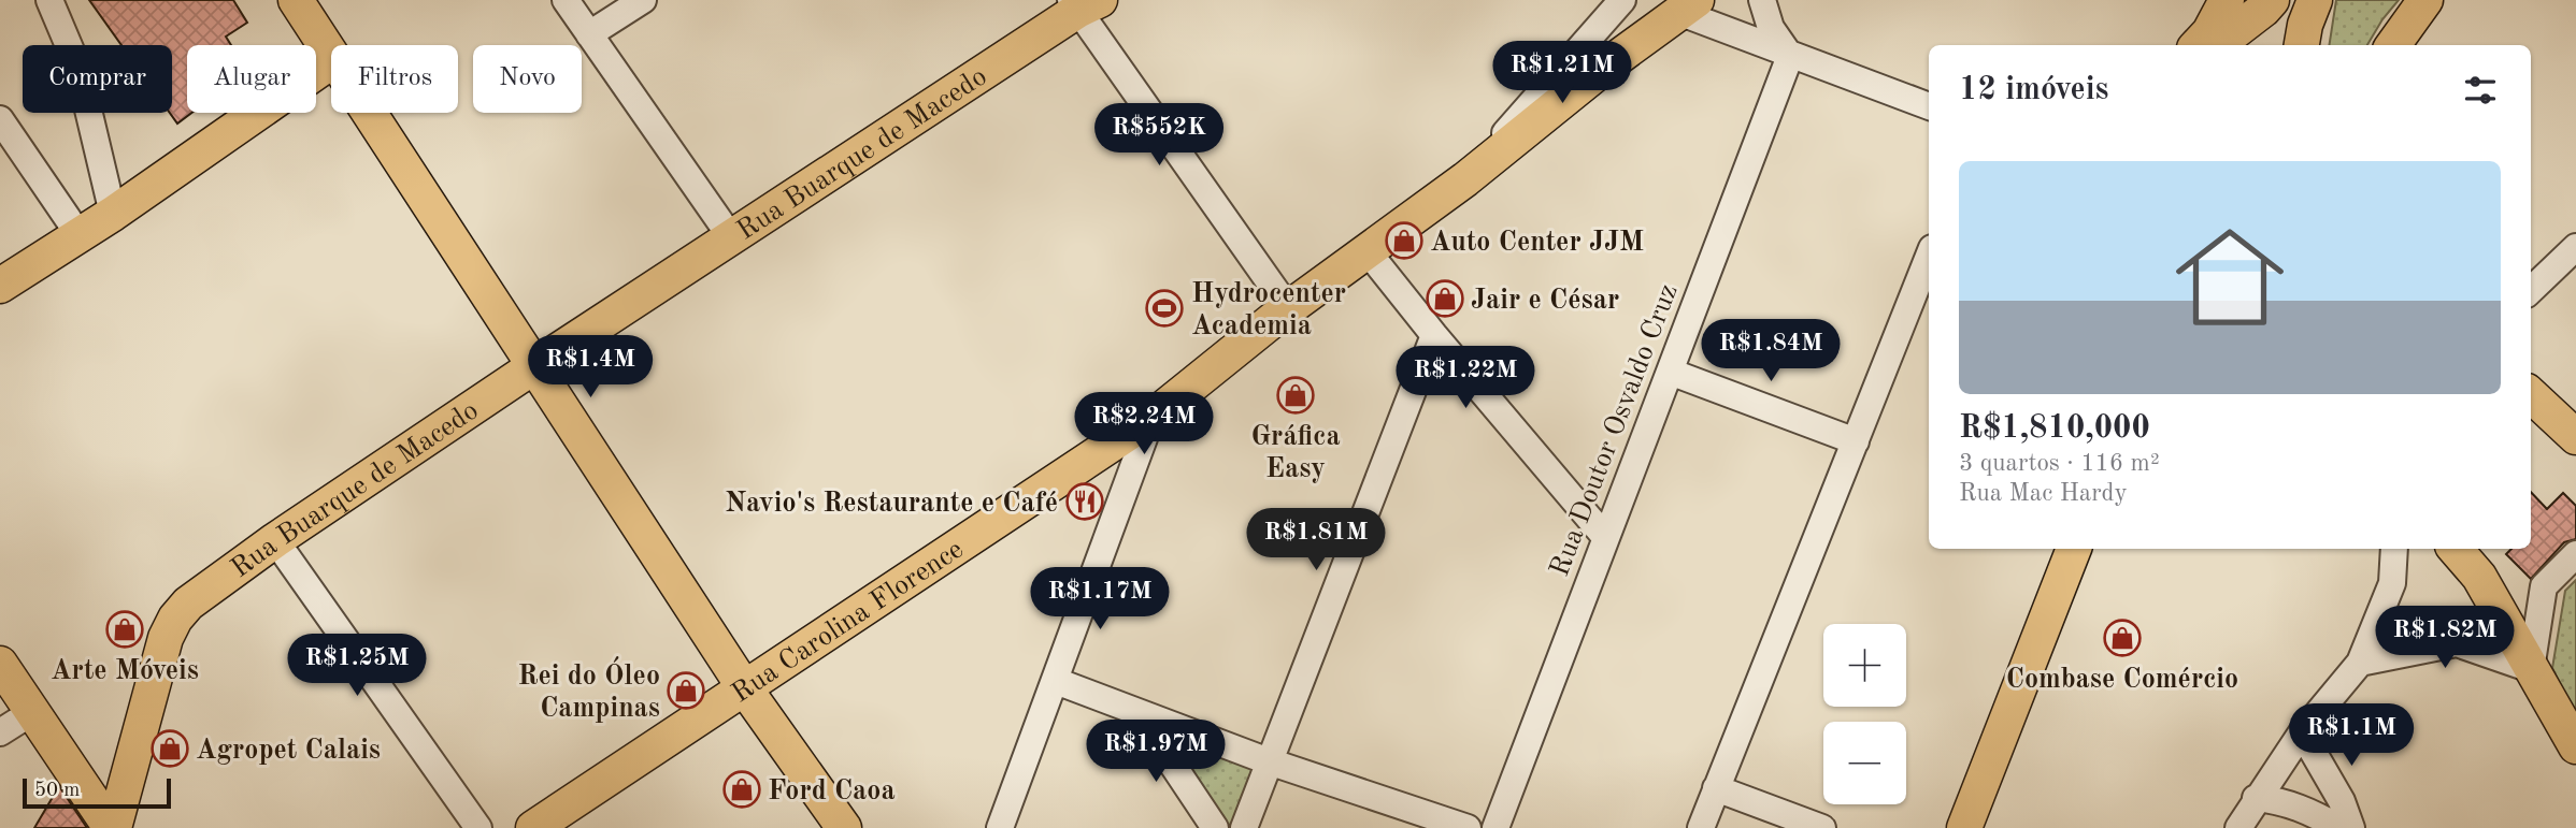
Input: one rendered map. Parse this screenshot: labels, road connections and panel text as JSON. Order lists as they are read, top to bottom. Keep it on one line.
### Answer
{"streets":{"main road":["Rua Buarque de Macedo","Rua Carolina Florence"],"street":["Rua Doutor Osvaldo Cruz"]},"places":{"shop":["Auto Center JJM","Jair e César","Gráfica Easy","Arte Móveis","Combase Comércio","Rei do Óleo Campinas","Agropet Calais","Ford Caoa"],"sports":["Hydrocenter Academia"],"restaurant":["Navio's Restaurante e Café"]},"scale_bar":"50 m","page":{"price":["R$1.21M","R$552K","R$1.84M","R$1.4M","R$1.22M","R$2.24M","R$1.81M","R$1.17M","R$1.82M","R$1.25M","R$1.1M","R$1.97M"],"chip":["Comprar","Alugar","Filtros","Novo"],"heading":"12 imóveis","list":[{"name":"R$1,810,000","note":"3 quartos · 116 m² · Rua Mac Hardy"}],"map_buttons":["+","−"],"scale":"50 m"}}
